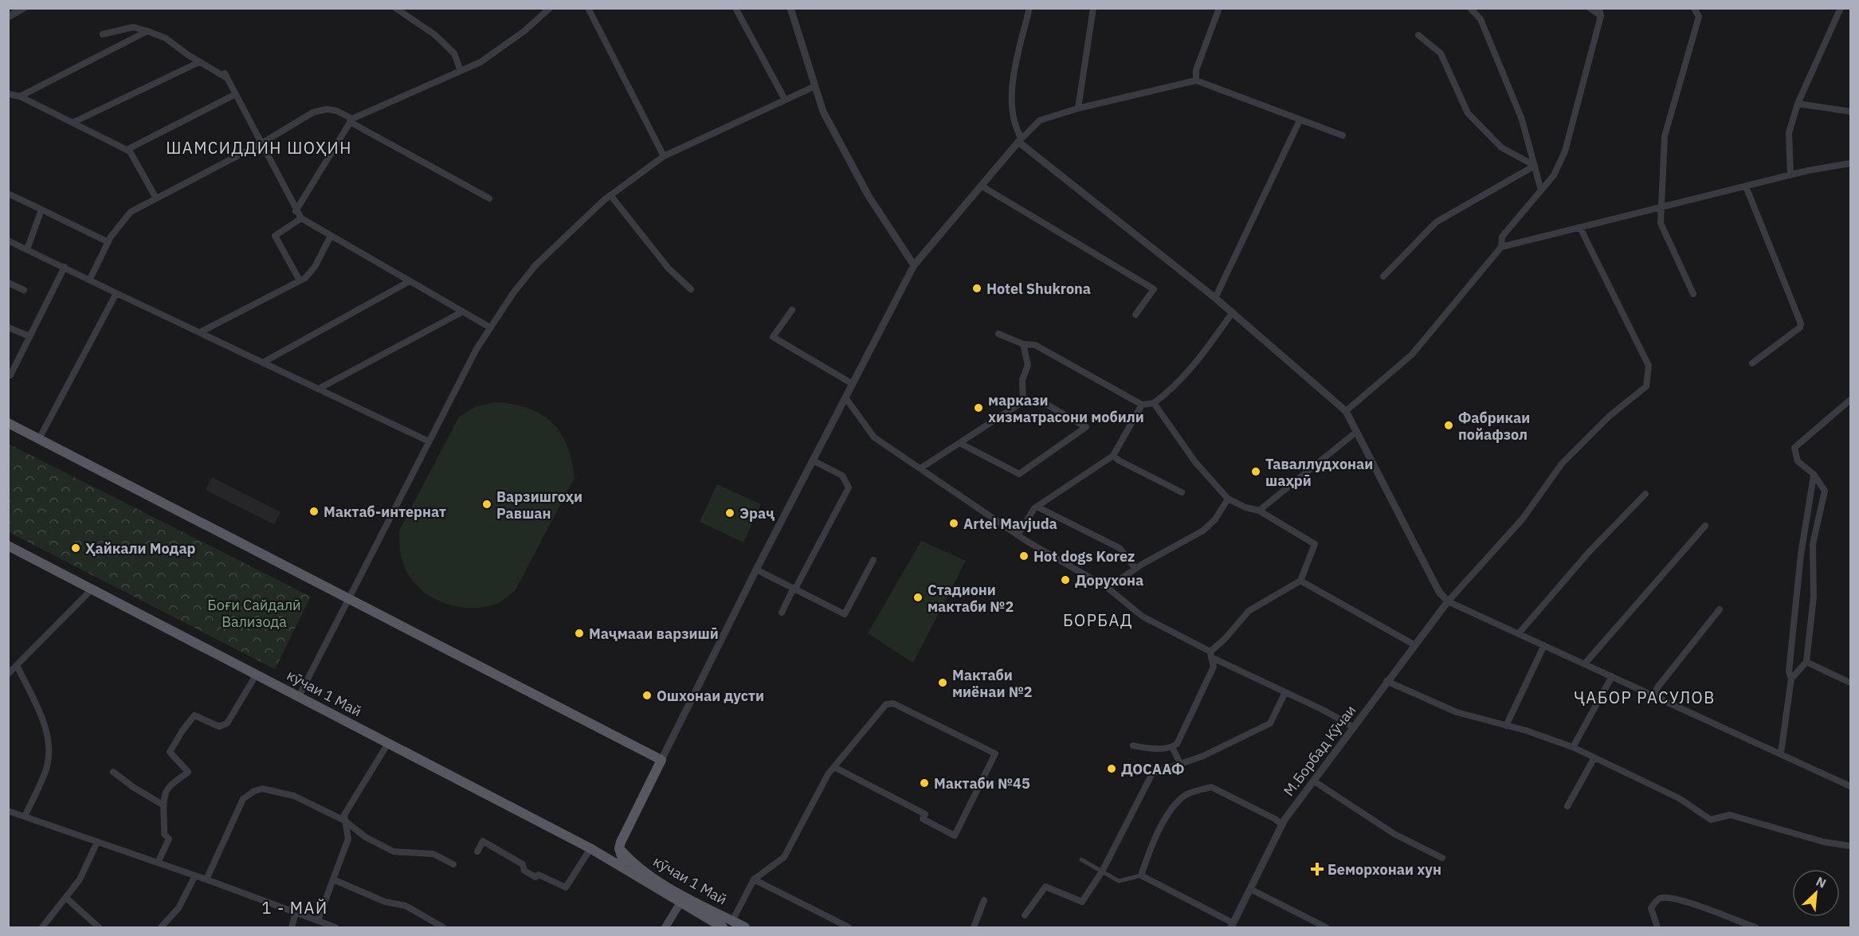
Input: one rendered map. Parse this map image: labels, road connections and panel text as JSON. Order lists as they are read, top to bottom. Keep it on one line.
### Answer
{"streets":{"main road":["кӯчаи 1 Май"],"street":["М.Борбад Кӯчаи"]},"districts":["ШАМСИДДИН ШОҲИН","БОРБАД","ҶАБОР РАСУЛОВ","1 - МАЙ"],"parks":["Боғи Сайдалӣ Вализода"],"places":{"other":["Hotel Shukrona","маркази хизматрасони мобили","Фабрикаи пойафзол","Таваллудхонаи шаҳрӣ","Варзишгоҳи Равшан","Мактаб-интернат","Эраҷ","Artel Mavjuda","Ҳайкали Модар","Hot dogs Korez","Дорухона","Стадиони мактаби №2","Маҷмааи варзишӣ","Мактаби миёнаи №2","Ошхонаи дусти","ДОСААФ","Мактаби №45"],"health":["Беморхонаи хун"]},"north":"top right"}
